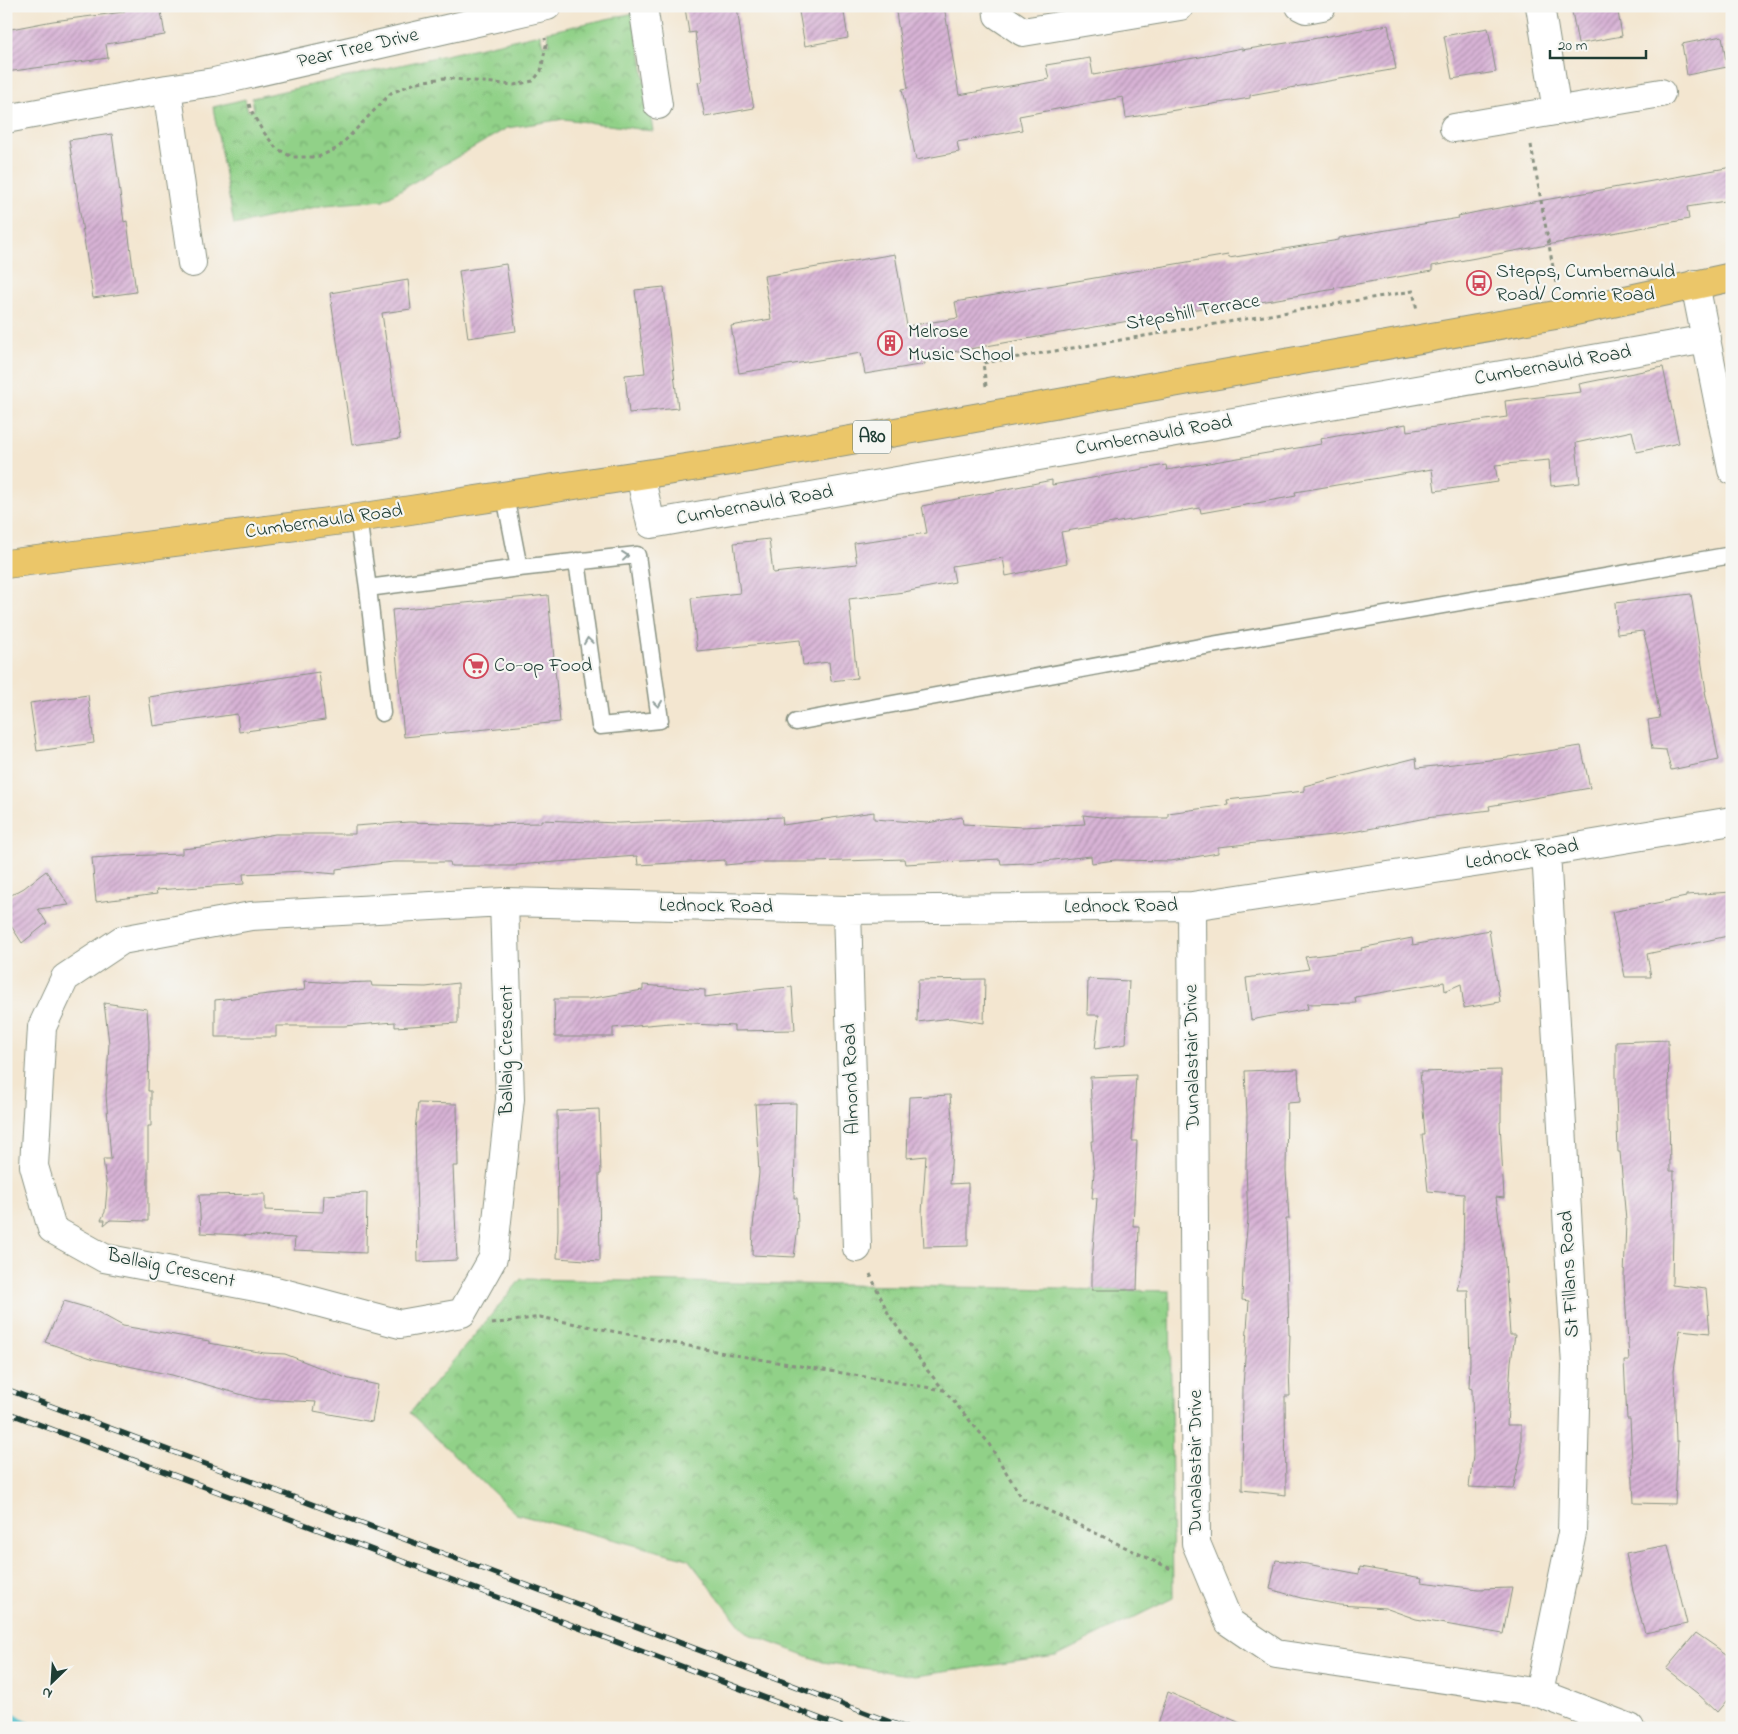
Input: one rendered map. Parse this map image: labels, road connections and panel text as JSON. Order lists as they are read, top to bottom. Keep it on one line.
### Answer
{"streets":{"main road":["Cumbernauld Road","A80"],"street":["Pear Tree Drive","Lednock Road","Ballaig Crescent","Dunalastair Drive","Almond Road","St Fillans Road"],"path":["Stepshill Terrace"]},"crossings":[["Stepshill Terrace","Cumbernauld Road"],["Lednock Road","Ballaig Crescent"],["Lednock Road","Dunalastair Drive"],["Lednock Road","Almond Road"],["Lednock Road","St Fillans Road"],["Dunalastair Drive","St Fillans Road"]],"places":{"bus stop":["Stepps, Cumbernauld Road/ Comrie Road"],"building":["Melrose Music School"],"supermarket":["Co-op Food"]},"scale_bar":"20 m","north":"bottom left"}
